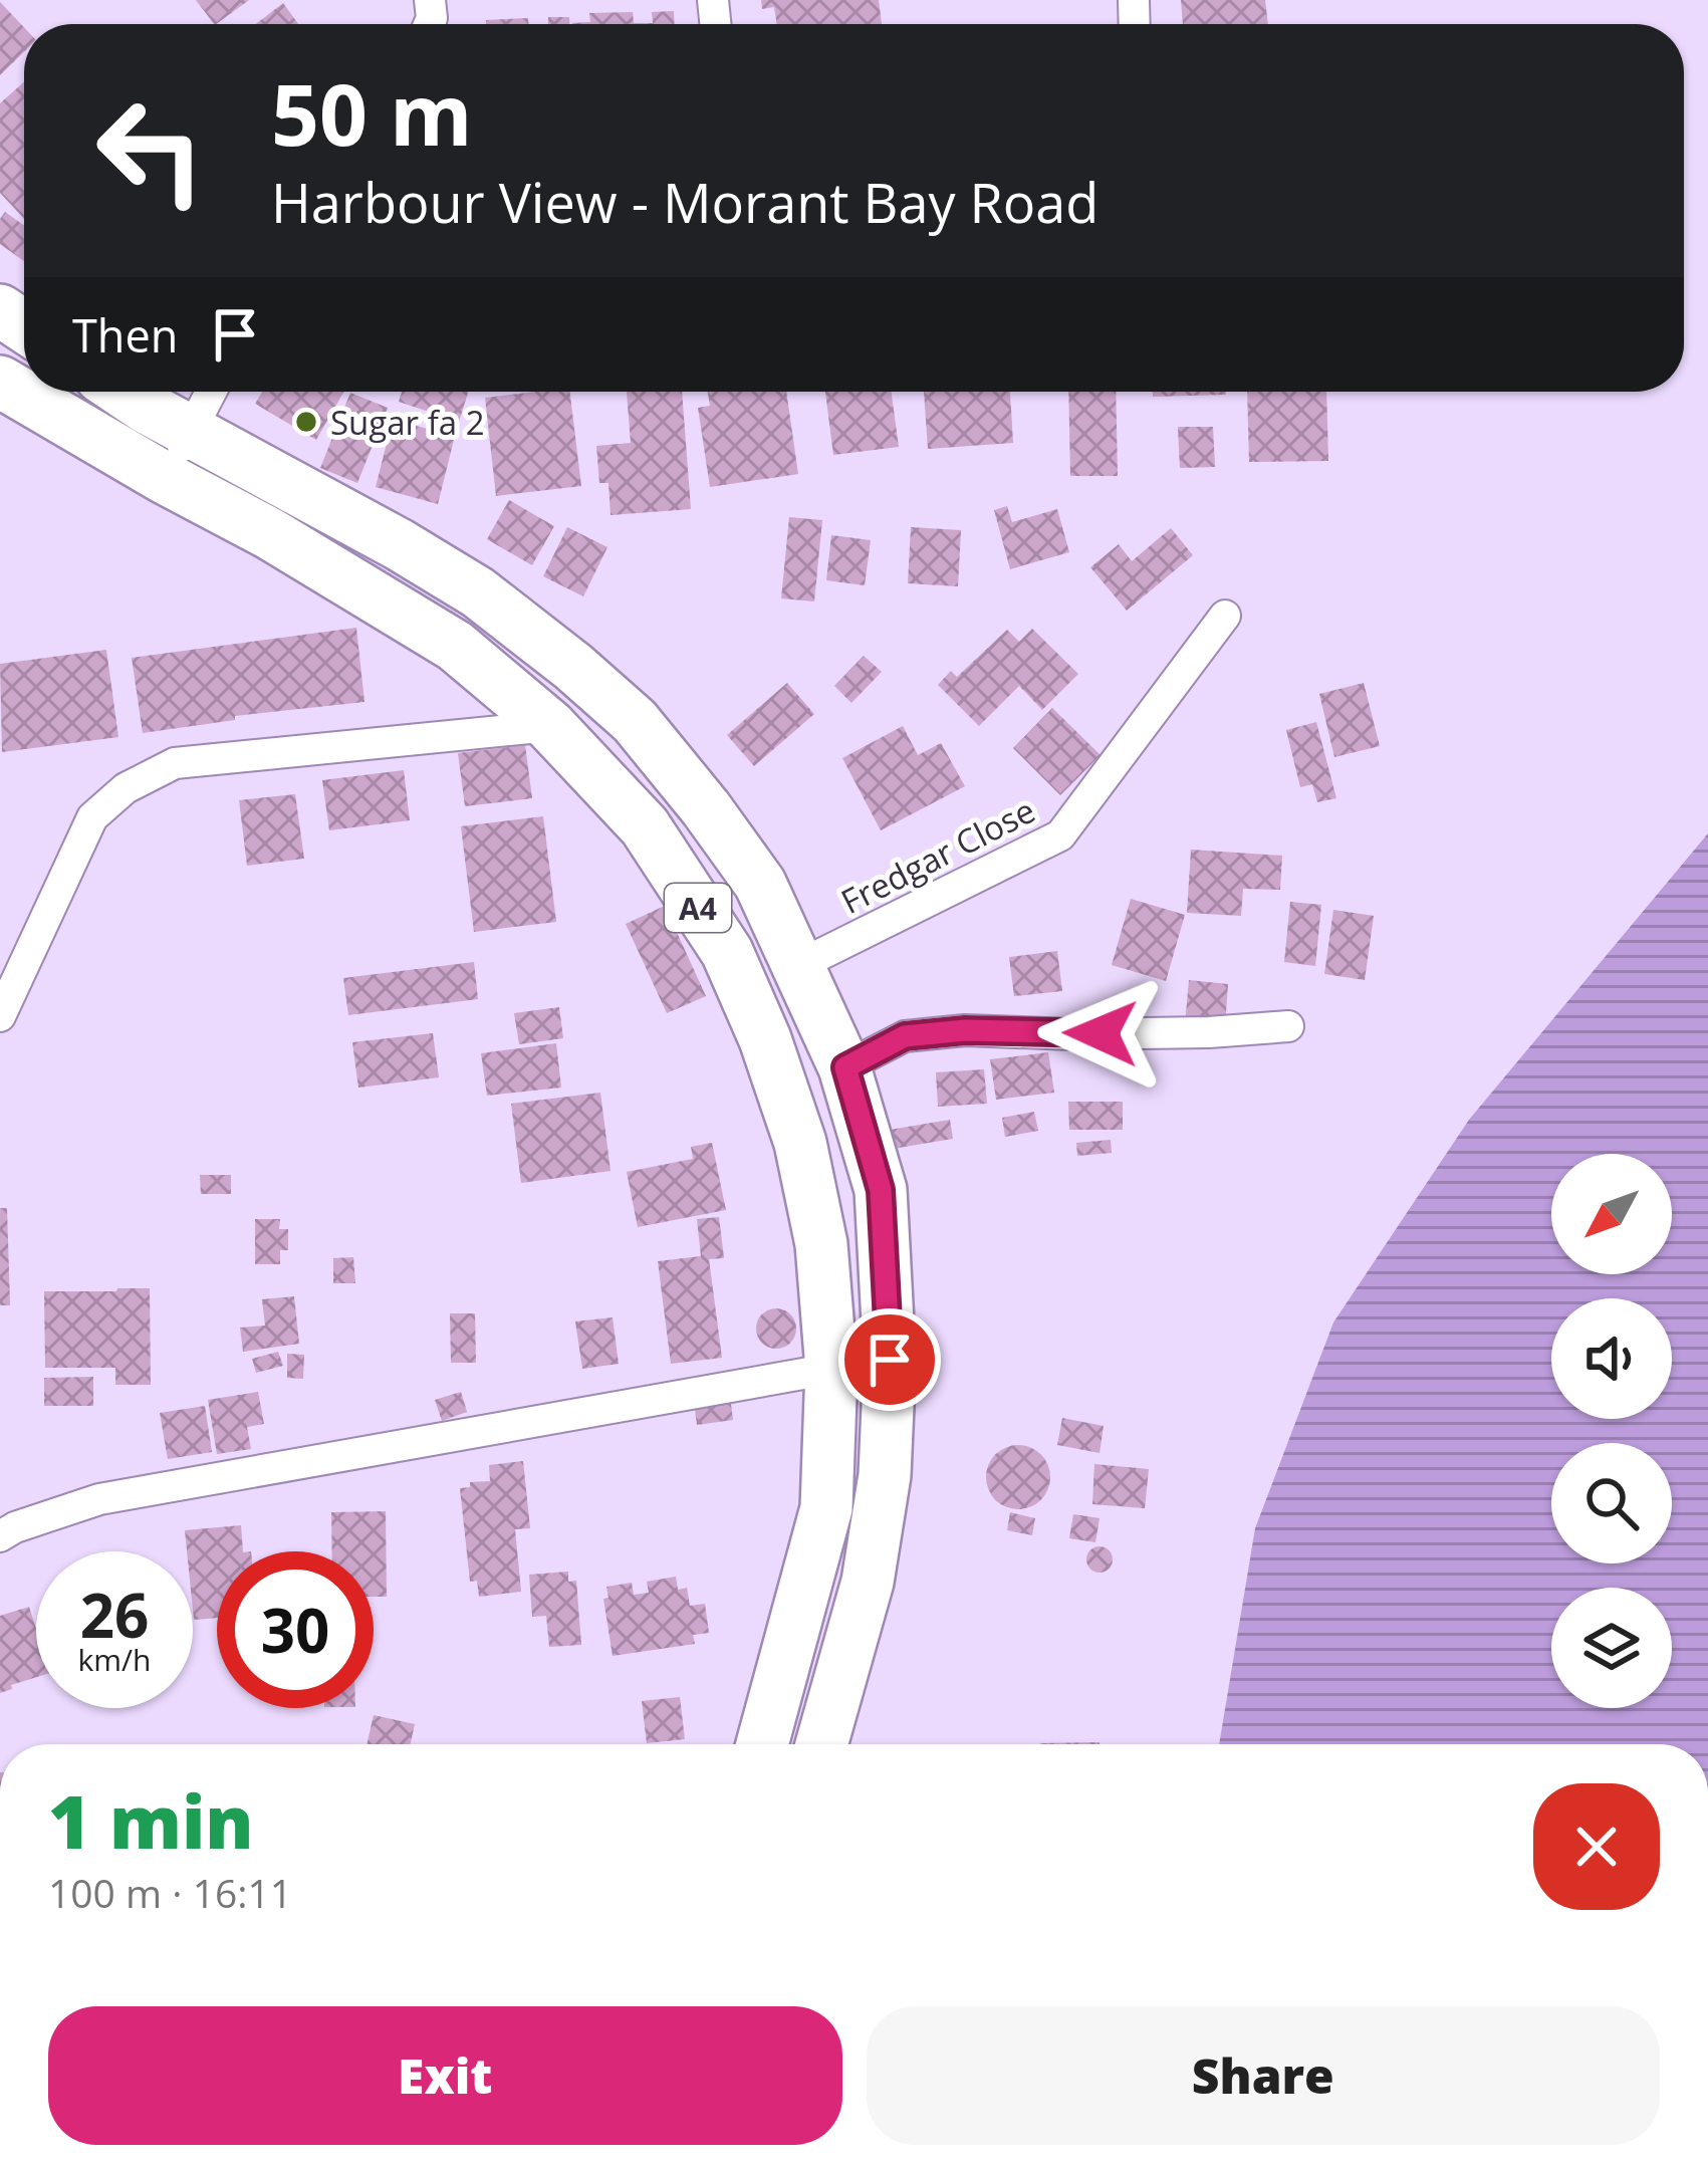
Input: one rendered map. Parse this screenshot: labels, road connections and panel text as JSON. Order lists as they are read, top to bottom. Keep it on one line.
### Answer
{"streets":{"highway":["A4"],"street":["Fredgar Close"]},"crossings":[["Fredgar Close","A4"]],"places":["Sugar fa 2"],"north":"bottom left","page":{"turn":["50 m","Harbour View - Morant Bay Road"],"then":"Then","speed":"26 km/h","limit":"30","heading":["1 min","100 m · 16:11"],"buttons":["Exit","Share"]}}
